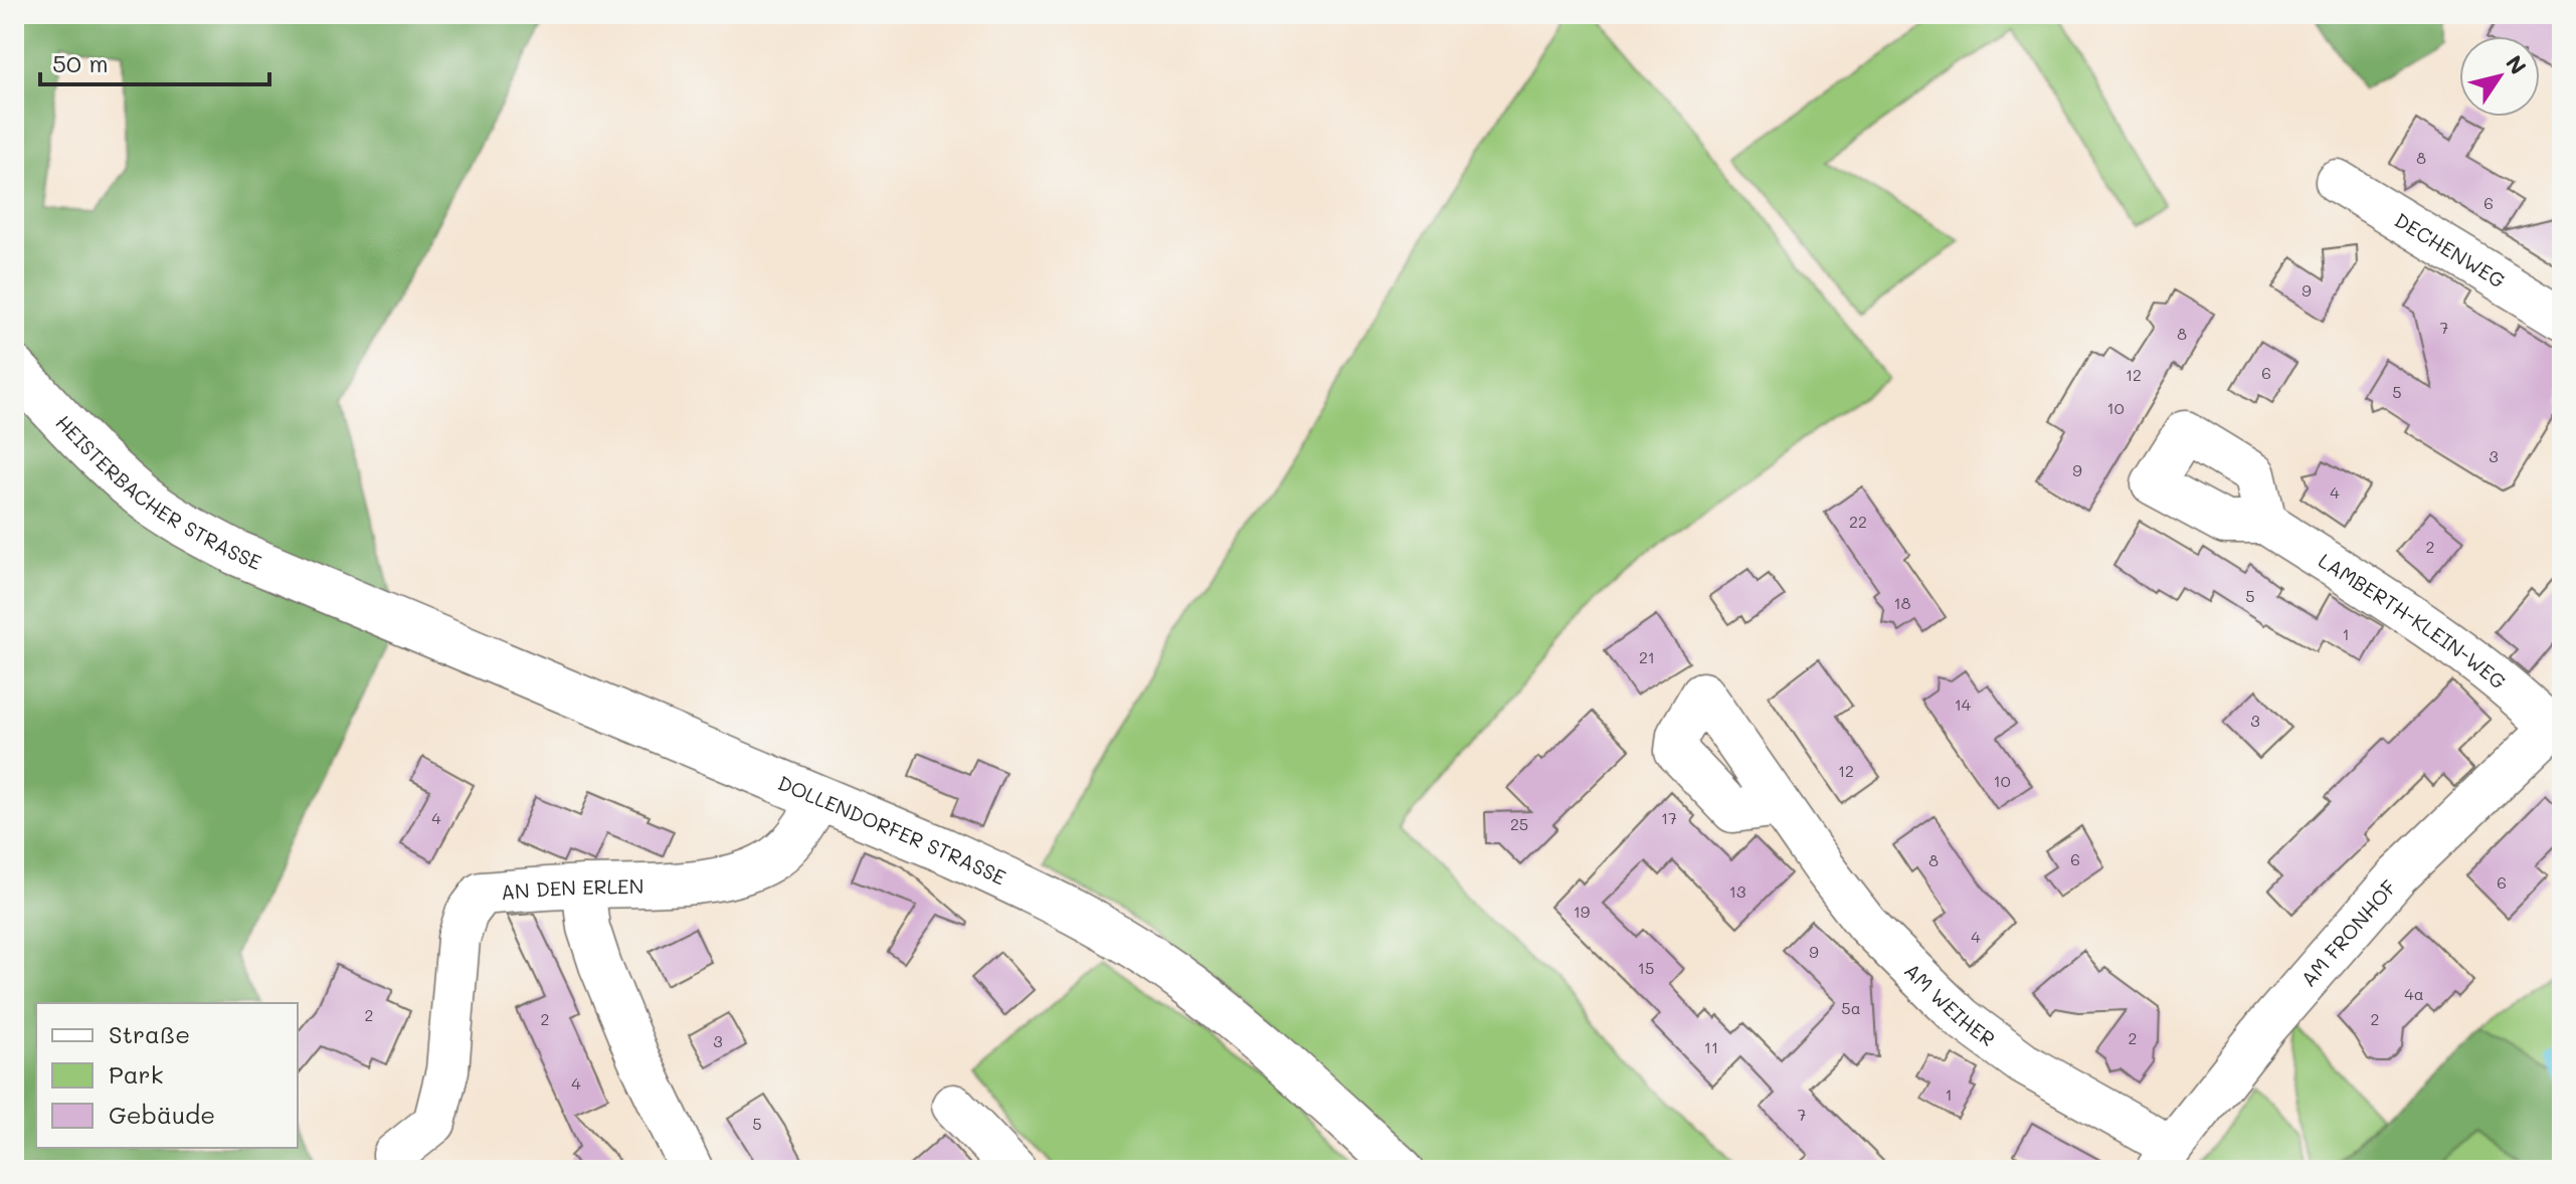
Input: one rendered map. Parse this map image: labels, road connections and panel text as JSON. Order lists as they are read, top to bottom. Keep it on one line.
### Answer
{"streets":{"main road":["HEISTERBACHER STRASSE","DOLLENDORFER STRASSE"],"street":["DECHENWEG","LAMBERTH-KLEIN-WEG","AN DEN ERLEN","AM FRONHOF","AM WEIHER"]},"crossings":[["HEISTERBACHER STRASSE","DOLLENDORFER STRASSE"],["LAMBERTH-KLEIN-WEG","AM FRONHOF"],["DOLLENDORFER STRASSE","AN DEN ERLEN"],["AM FRONHOF","AM WEIHER"]],"house_numbers":["8","6","9","7","8","6","12","5","10","3","9","4","22","2","5","18","1","21","14","3","12","10","4","17","25","6","8","6","13","19","4","9","15","4a","5a","2","2","2","2","3","11","4","1","7","5"],"legend":["Straße","Park","Gebäude"],"scale_bar":"50 m","north":"top right"}
